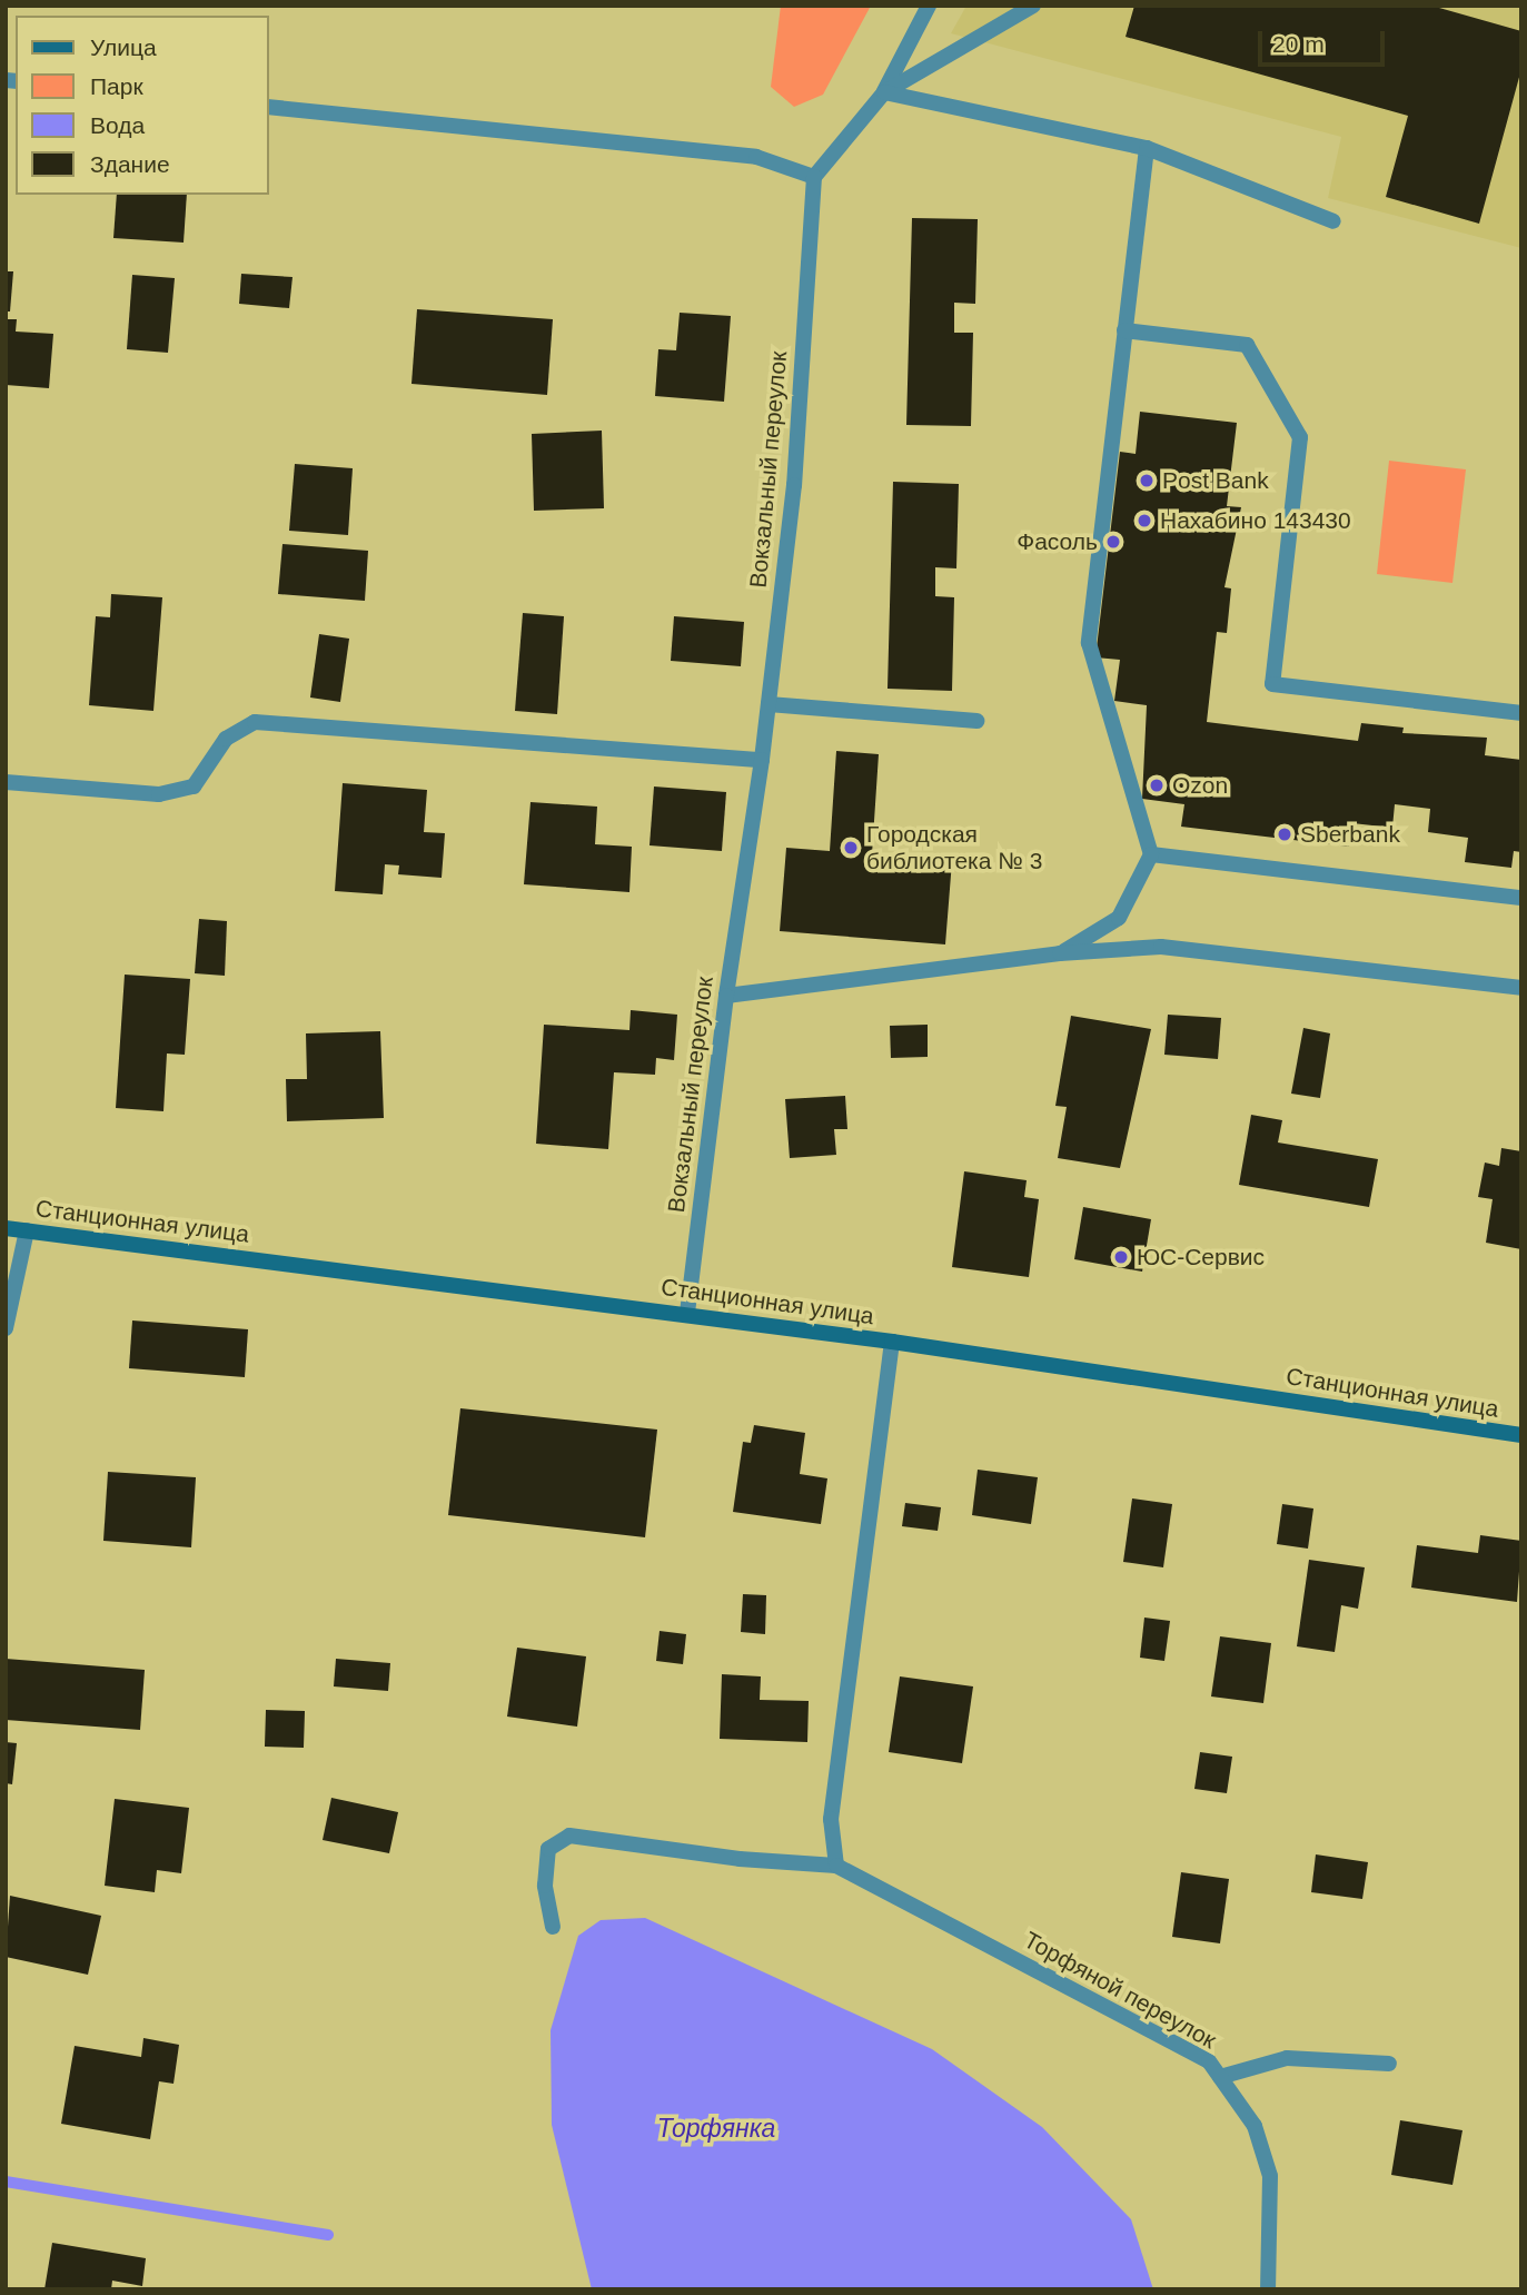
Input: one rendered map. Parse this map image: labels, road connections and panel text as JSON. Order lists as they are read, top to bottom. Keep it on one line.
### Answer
{"streets":{"main road":["Станционная улица"],"street":["Вокзальный переулок","Торфяной переулок"]},"crossings":[["Вокзальный переулок","Станционная улица"]],"water":["Торфянка"],"places":["Post Bank","Нахабино 143430","Фасоль","Ozon","Sberbank","Городская библиотека № 3","ЮС-Сервис"],"legend":["Улица","Парк","Вода","Здание"],"scale_bar":"20 m"}
